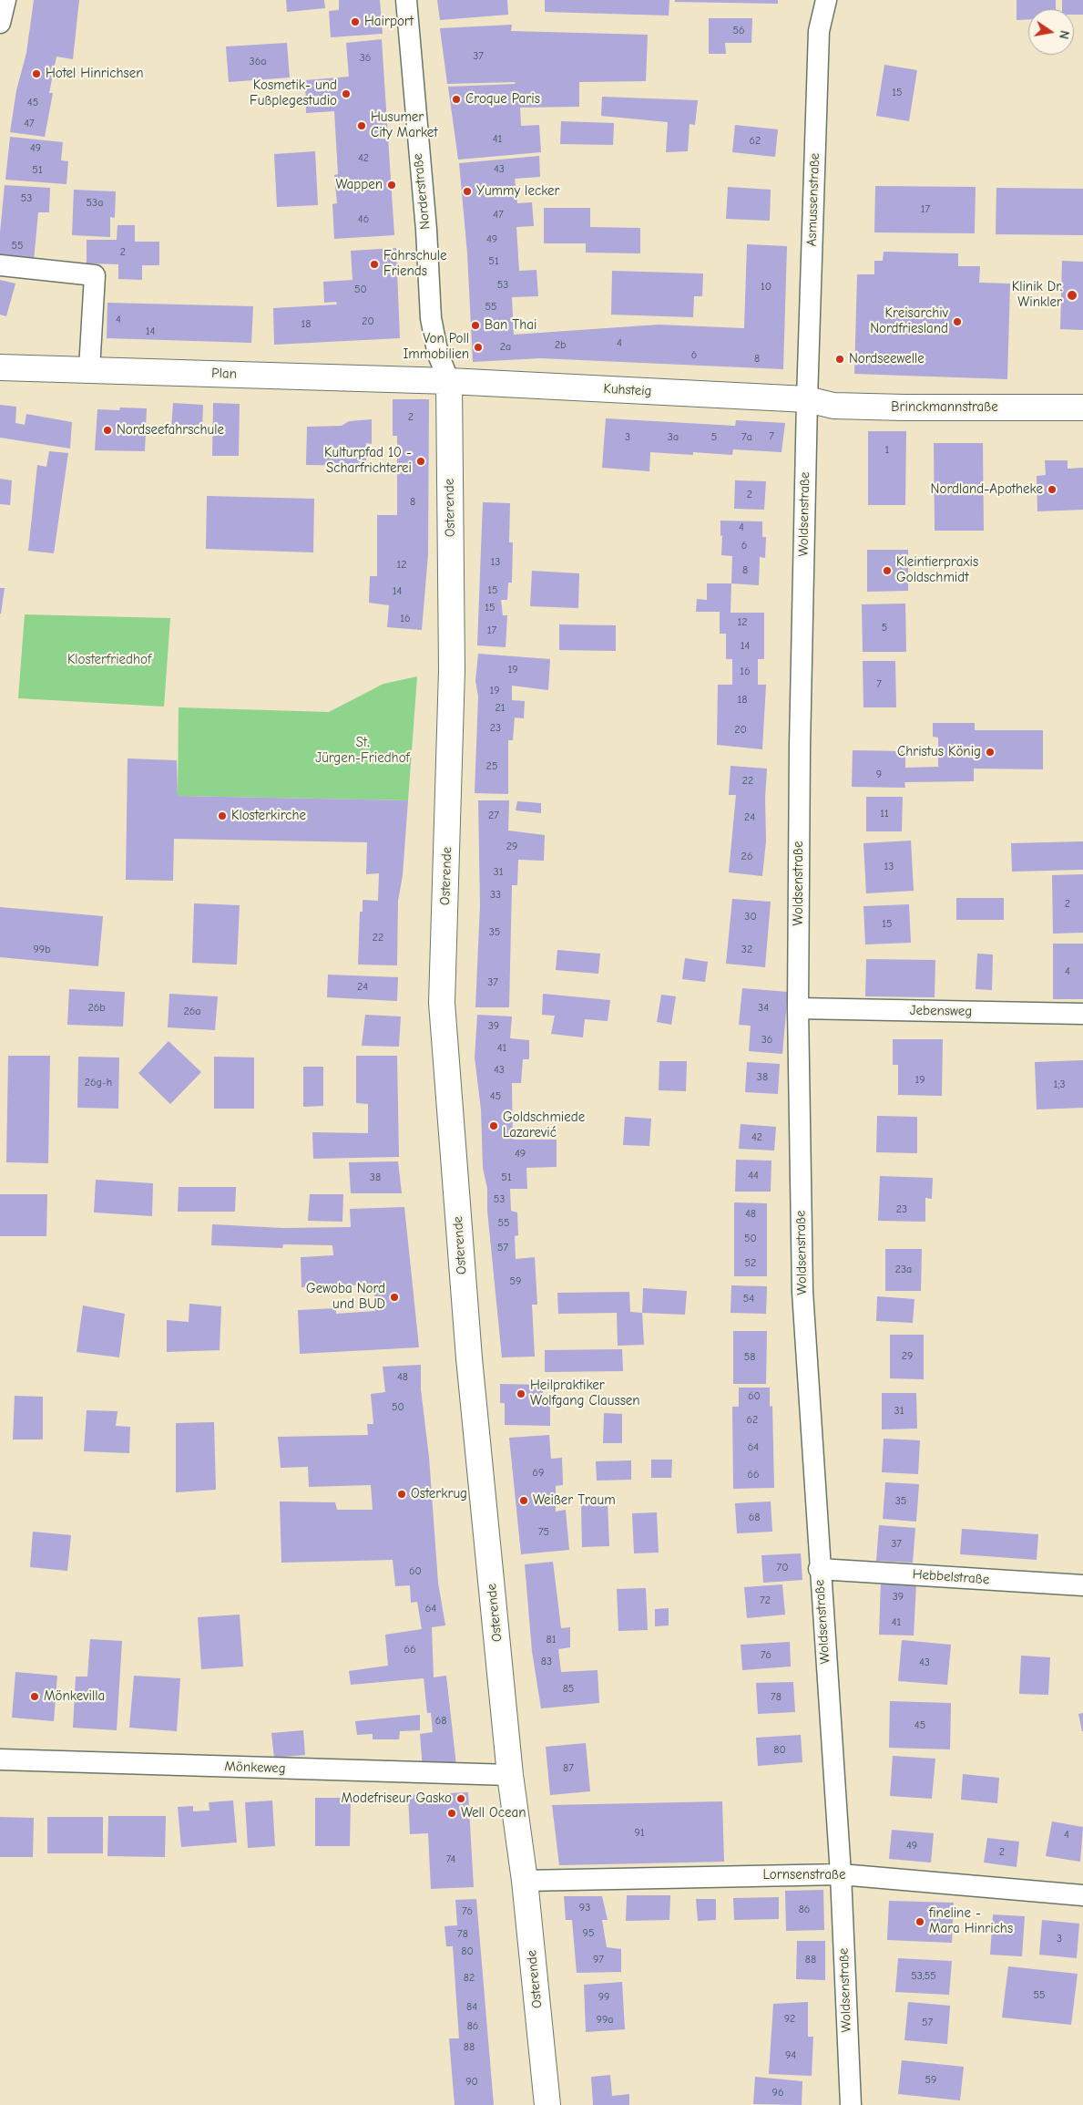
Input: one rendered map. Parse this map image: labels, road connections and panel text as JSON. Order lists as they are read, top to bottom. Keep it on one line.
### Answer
{"streets":{"main road":["Plan","Kuhsteig","Brinckmannstraße","Osterende"],"street":["Norderstraße","Asmussenstraße","Woldsenstraße","Jebensweg","Hebbelstraße","Mönkeweg","Lornsenstraße"]},"crossings":[["Norderstraße","Plan"],["Norderstraße","Kuhsteig"],["Norderstraße","Osterende"],["Asmussenstraße","Kuhsteig"],["Asmussenstraße","Brinckmannstraße"],["Asmussenstraße","Woldsenstraße"],["Plan","Kuhsteig"],["Plan","Osterende"],["Kuhsteig","Brinckmannstraße"],["Kuhsteig","Osterende"],["Kuhsteig","Woldsenstraße"],["Brinckmannstraße","Woldsenstraße"],["Osterende","Mönkeweg"],["Osterende","Lornsenstraße"],["Woldsenstraße","Jebensweg"],["Woldsenstraße","Hebbelstraße"],["Woldsenstraße","Lornsenstraße"]],"parks":["Klosterfriedhof","St. Jürgen-Friedhof"],"places":["Hairport","Hotel Hinrichsen","Kosmetik- und Fußplegestudio","Croque Paris","Husumer City Market","Wappen","Yummy lecker","Fahrschule Friends","Klinik Dr. Winkler","Kreisarchiv Nordfriesland","Ban Thai","Von Poll Immobilien","Nordseewelle","Nordseefahrschule","Kulturpfad 10 - Scharfrichterei","Nordland-Apotheke","Kleintierpraxis Goldschmidt","Christus König","Klosterkirche","Goldschmiede Lazarević","Gewoba Nord und BUD","Heilpraktiker Wolfgang Claussen","Osterkrug","Weißer Traum","Mönkevilla","Modefriseur Gasko","Well Ocean","fineline - Mara Hinrichs"],"house_numbers":["56","37","36","36a","15","45","47","41","62","49","42","43","51","53","53a","17","47","46","49","55","2","51","53","10","50","55","4","20","18","14","4","2b","2a","6","8","2","7","3","3a","5","7a","1","2","8","4","6","13","12","8","15","14","15","16","12","5","17","14","19","16","7","19","18","21","23","20","25","9","22","11","27","24","29","26","13","31","33","2","30","15","35","22","99b","32","4","37","24","26b","34","26a","39","36","41","43","38","19","26g-h","1;3","45","42","49","44","38","51","53","23","48","55","50","57","52","23a","59","54","29","58","48","60","50","31","62","64","69","66","35","68","75","37","70","60","39","72","64","41","81","66","76","83","43","85","78","68","45","80","87","91","4","49","2","74","93","86","76","95","78","3","80","97","88","53,55","82","55","99","84","92","99a","57","86","88","94","59","90","96"],"north":"right"}
